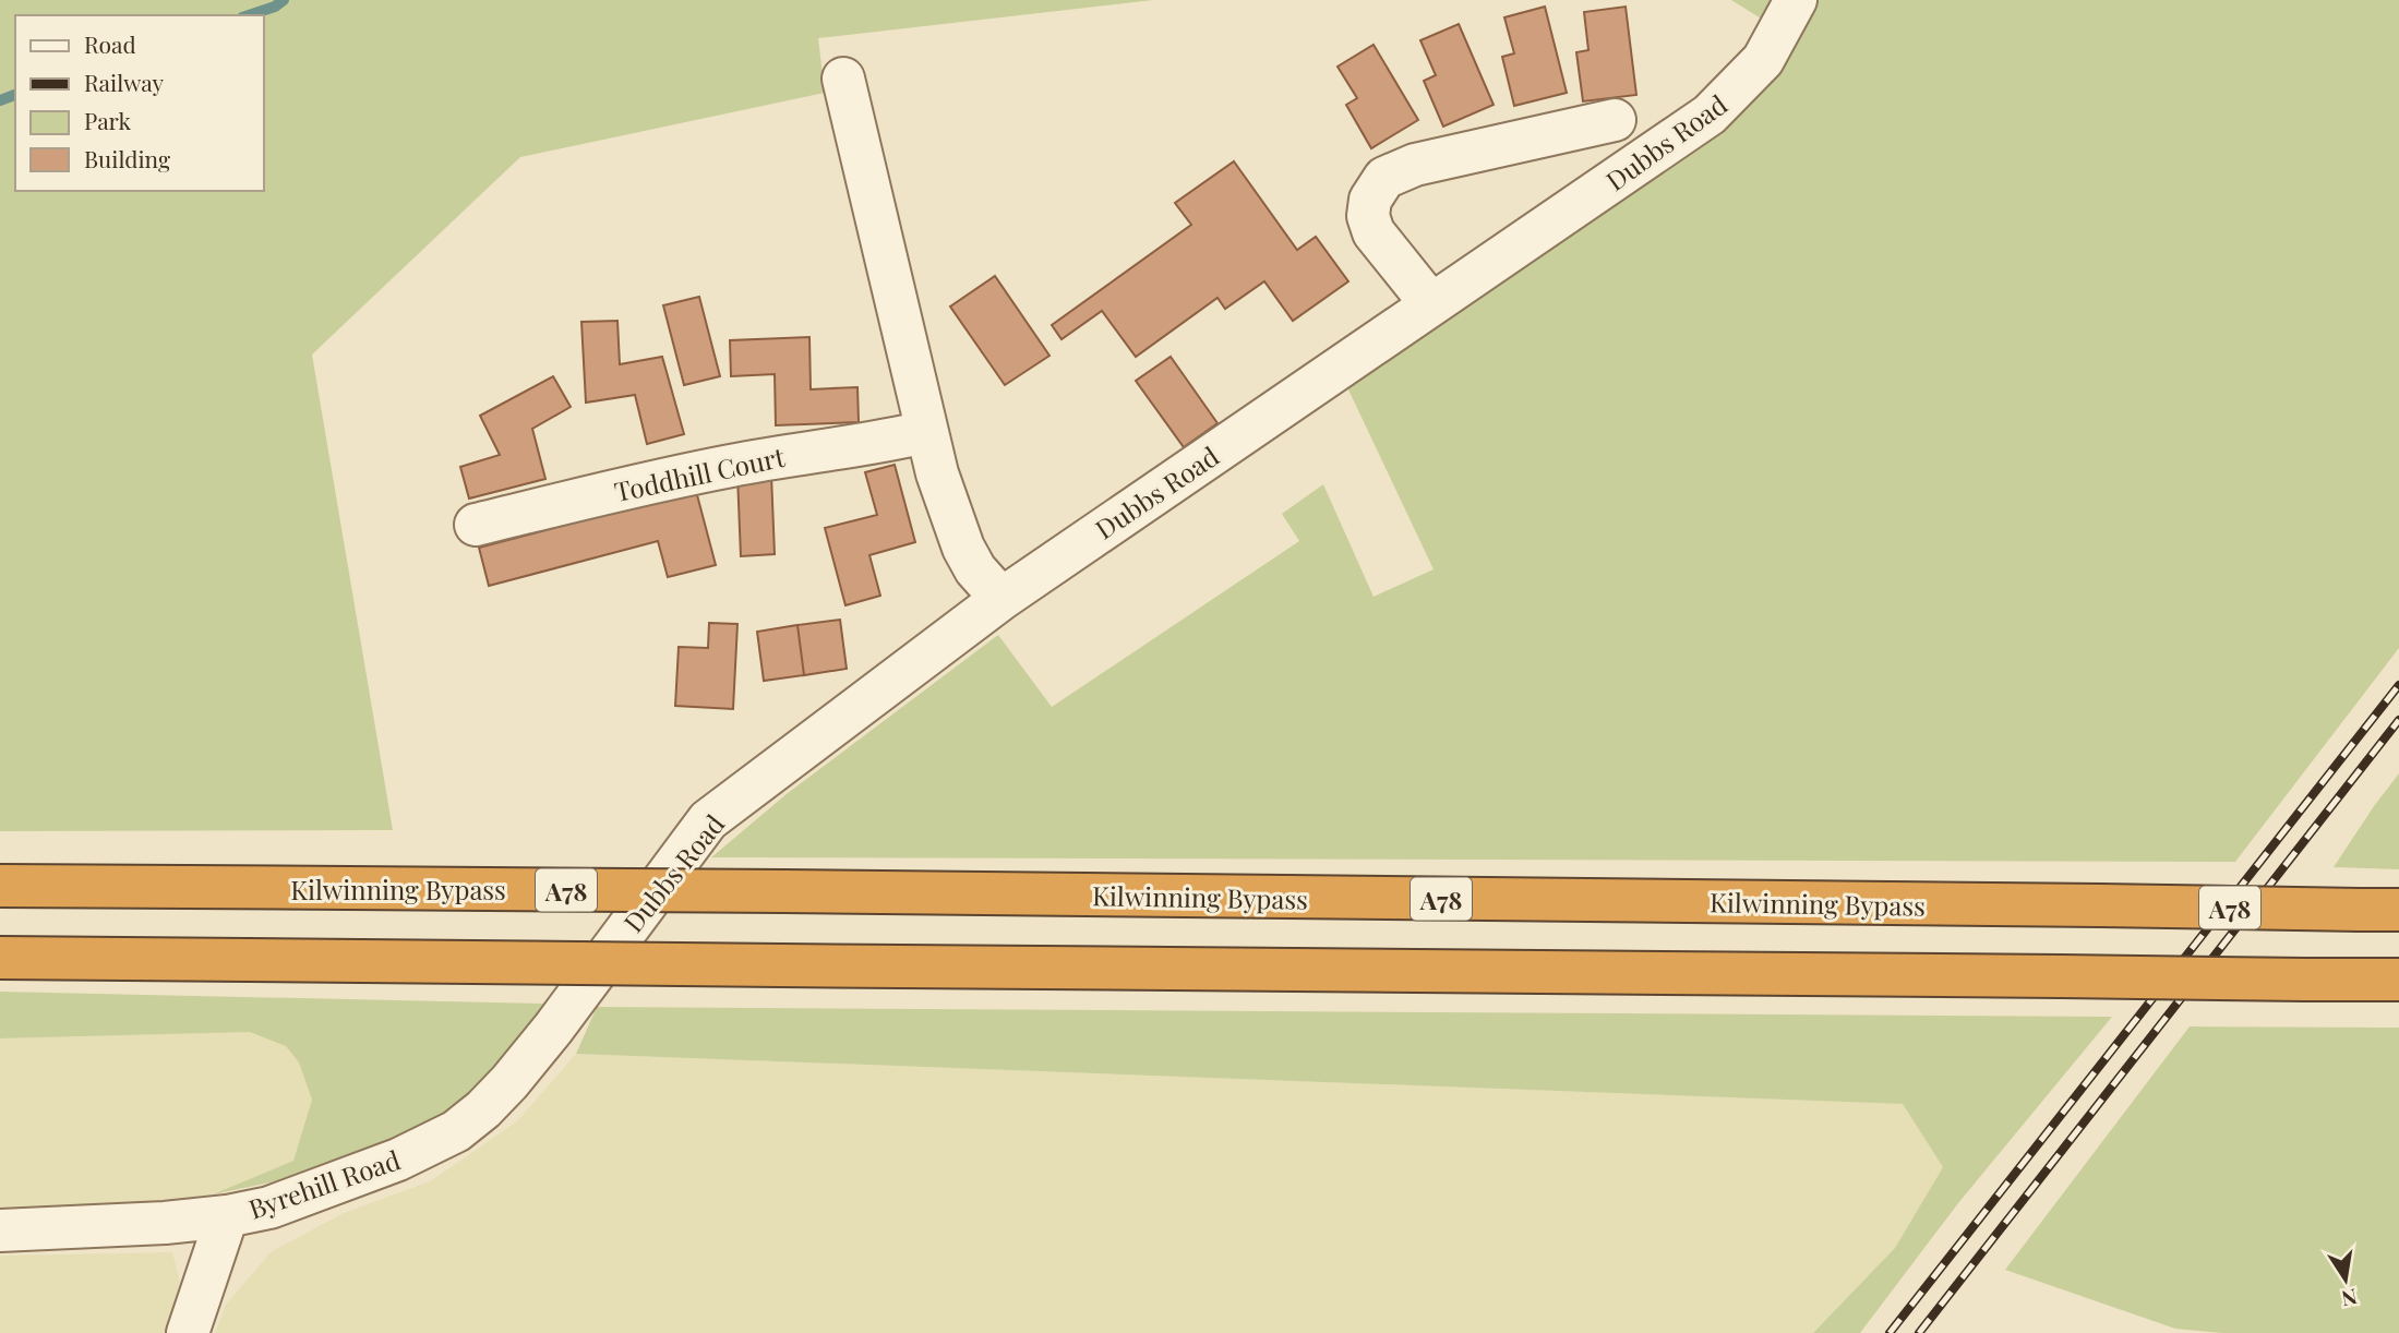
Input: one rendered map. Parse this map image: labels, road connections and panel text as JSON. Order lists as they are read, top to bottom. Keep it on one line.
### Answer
{"streets":{"highway":["Kilwinning Bypass","A78"],"street":["Dubbs Road","Toddhill Court","Byrehill Road"]},"crossings":[["Dubbs Road","Byrehill Road"]],"legend":["Road","Railway","Park","Building"],"north":"bottom"}
